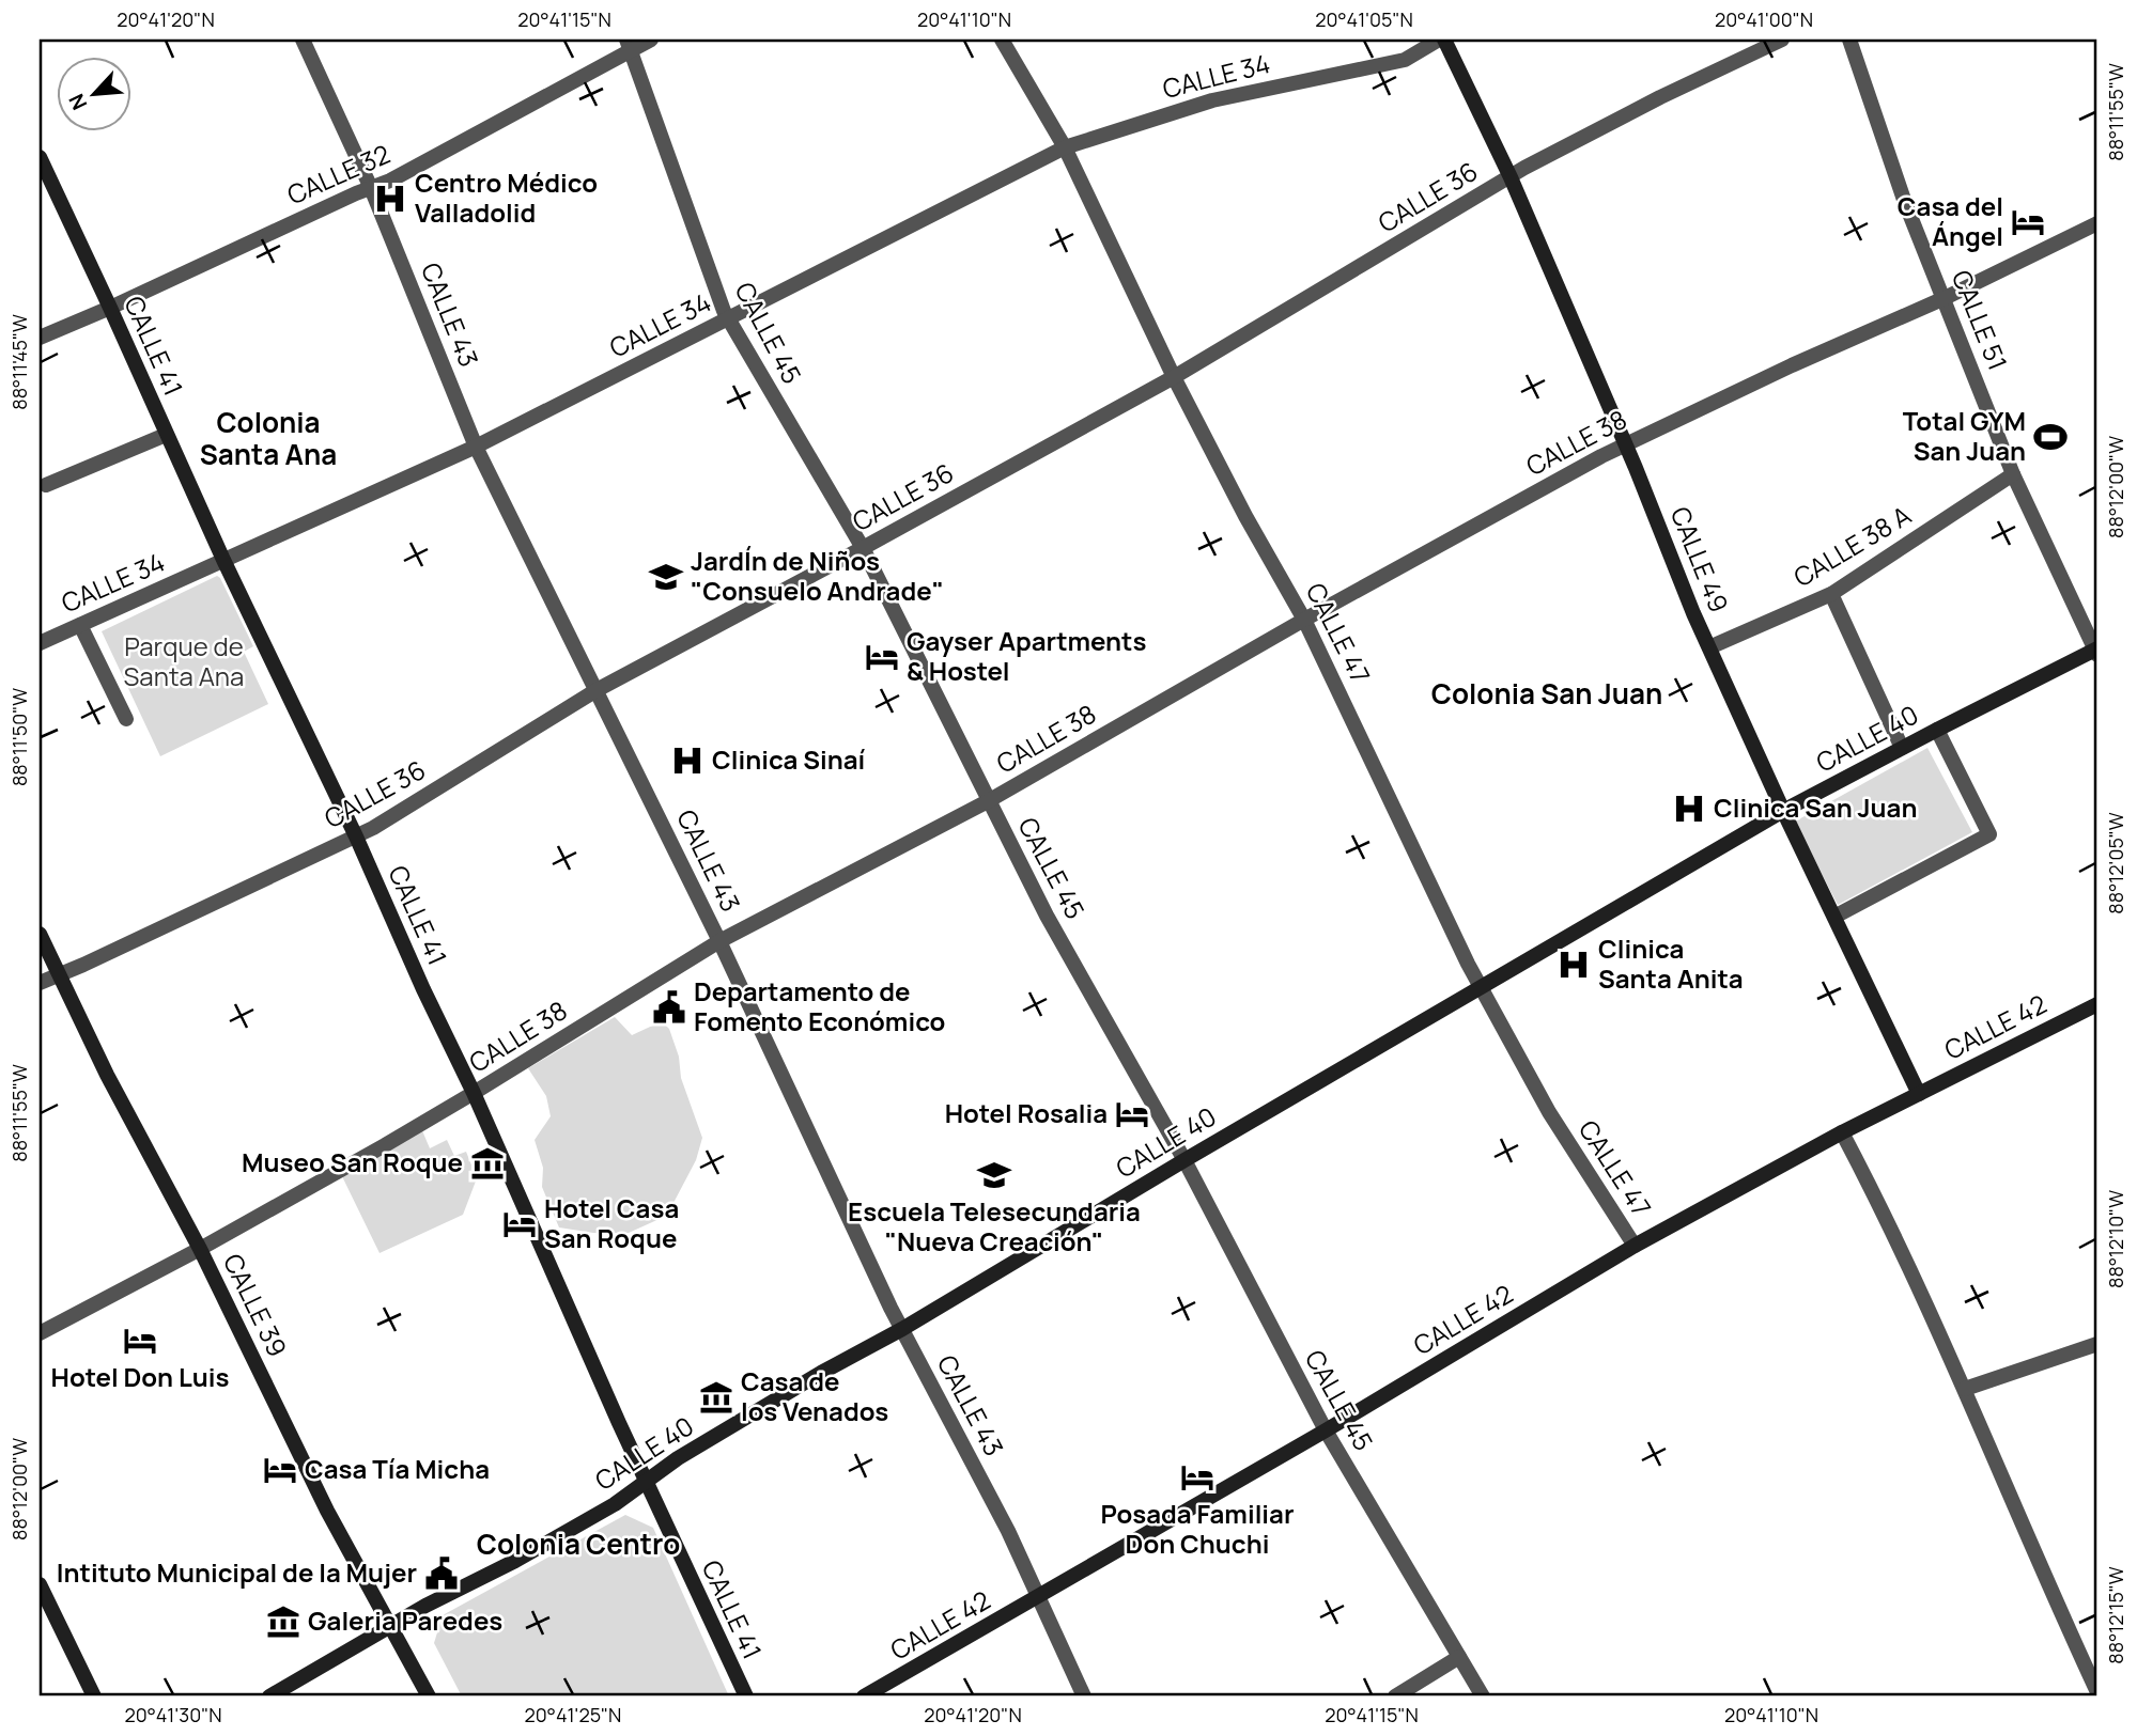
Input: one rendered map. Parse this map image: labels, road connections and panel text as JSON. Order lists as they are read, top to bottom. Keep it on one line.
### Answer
{"streets":{"main road":["CALLE 41","CALLE 49","CALLE 40","CALLE 42","CALLE 39"],"street":["CALLE 34","CALLE 32","CALLE 36","CALLE 43","CALLE 51","CALLE 45","CALLE 38","CALLE 38 A","CALLE 47"]},"crossings":[["CALLE 34","CALLE 43"],["CALLE 34","CALLE 45"],["CALLE 34","CALLE 41"],["CALLE 34","CALLE 49"],["CALLE 34","CALLE 47"],["CALLE 32","CALLE 43"],["CALLE 32","CALLE 45"],["CALLE 32","CALLE 41"],["CALLE 36","CALLE 43"],["CALLE 36","CALLE 45"],["CALLE 36","CALLE 41"],["CALLE 36","CALLE 49"],["CALLE 36","CALLE 47"],["CALLE 36","CALLE 39"],["CALLE 43","CALLE 38"],["CALLE 43","CALLE 40"],["CALLE 43","CALLE 42"],["CALLE 51","CALLE 38"],["CALLE 51","CALLE 38 A"],["CALLE 51","CALLE 40"],["CALLE 45","CALLE 38"],["CALLE 45","CALLE 40"],["CALLE 45","CALLE 42"],["CALLE 41","CALLE 38"],["CALLE 41","CALLE 40"],["CALLE 38","CALLE 49"],["CALLE 38","CALLE 47"],["CALLE 38","CALLE 39"],["CALLE 38 A","CALLE 49"],["CALLE 49","CALLE 40"],["CALLE 49","CALLE 42"],["CALLE 47","CALLE 40"],["CALLE 47","CALLE 42"],["CALLE 40","CALLE 39"]],"districts":["Colonia Santa Ana","Colonia San Juan","Colonia Centro"],"parks":["Parque de Santa Ana"],"places":{"hospital":["Centro Médico Valladolid","Clinica Sinaí","Clinica San Juan","Clinica Santa Anita"],"hotel":["Casa del Ángel","Gayser Apartments & Hostel","Hotel Rosalia","Hotel Casa San Roque","Hotel Don Luis","Casa Tía Micha","Posada Familiar Don Chuchi"],"sports":["Total GYM San Juan"],"school or university":["JardÍn de Niños \"Consuelo Andrade\"","Escuela Telesecundaria \"Nueva Creación\""],"public building":["Departamento de Fomento Económico","Intituto Municipal de la Mujer"],"museum":["Museo San Roque","Casa de los Venados","Galeria Paredes"]},"north":"bottom left","coordinates":["20°41'20\"N","20°41'15\"N","20°41'10\"N","20°41'05\"N","20°41'00\"N","88°11'55\"W","88°11'45\"W","88°12'00\"W","88°11'50\"W","88°12'05\"W","88°12'10\"W","88°12'15\"W","20°41'30\"N","20°41'25\"N"]}
